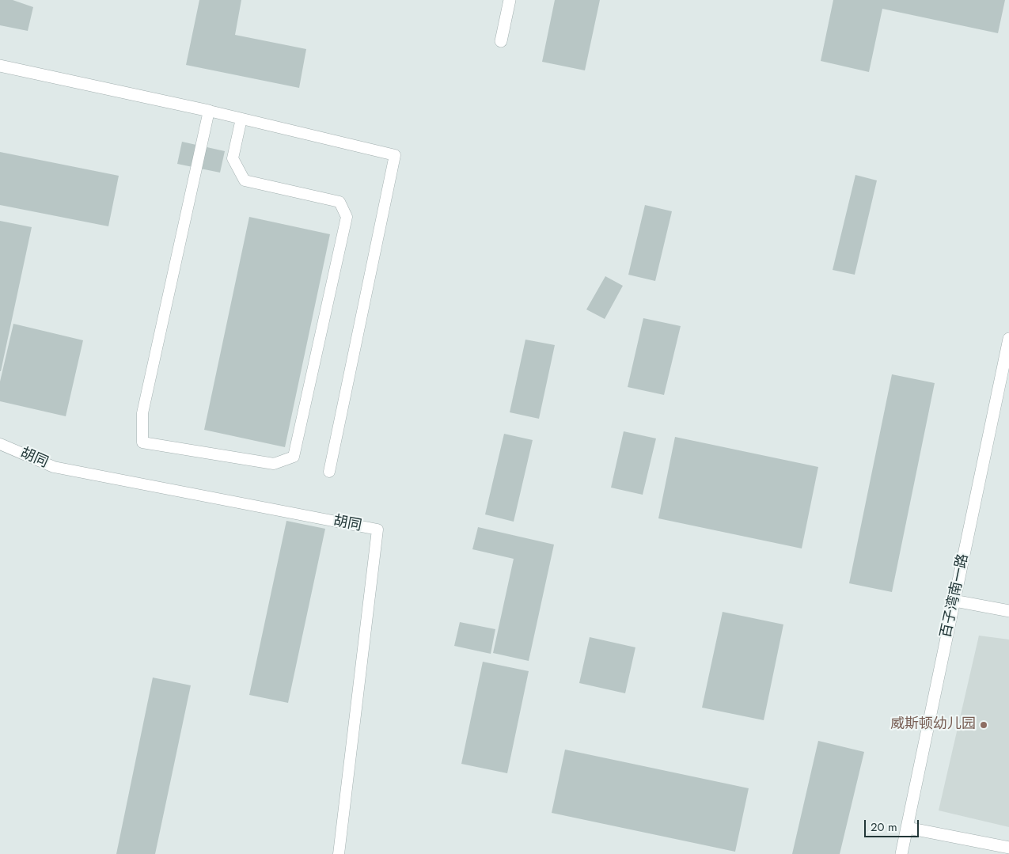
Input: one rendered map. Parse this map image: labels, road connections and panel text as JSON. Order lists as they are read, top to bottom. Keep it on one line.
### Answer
{"streets":{"street":["百子湾南一路"],"lane":["胡同"]},"places":["威斯顿幼儿园"],"scale_bar":"20 m"}
